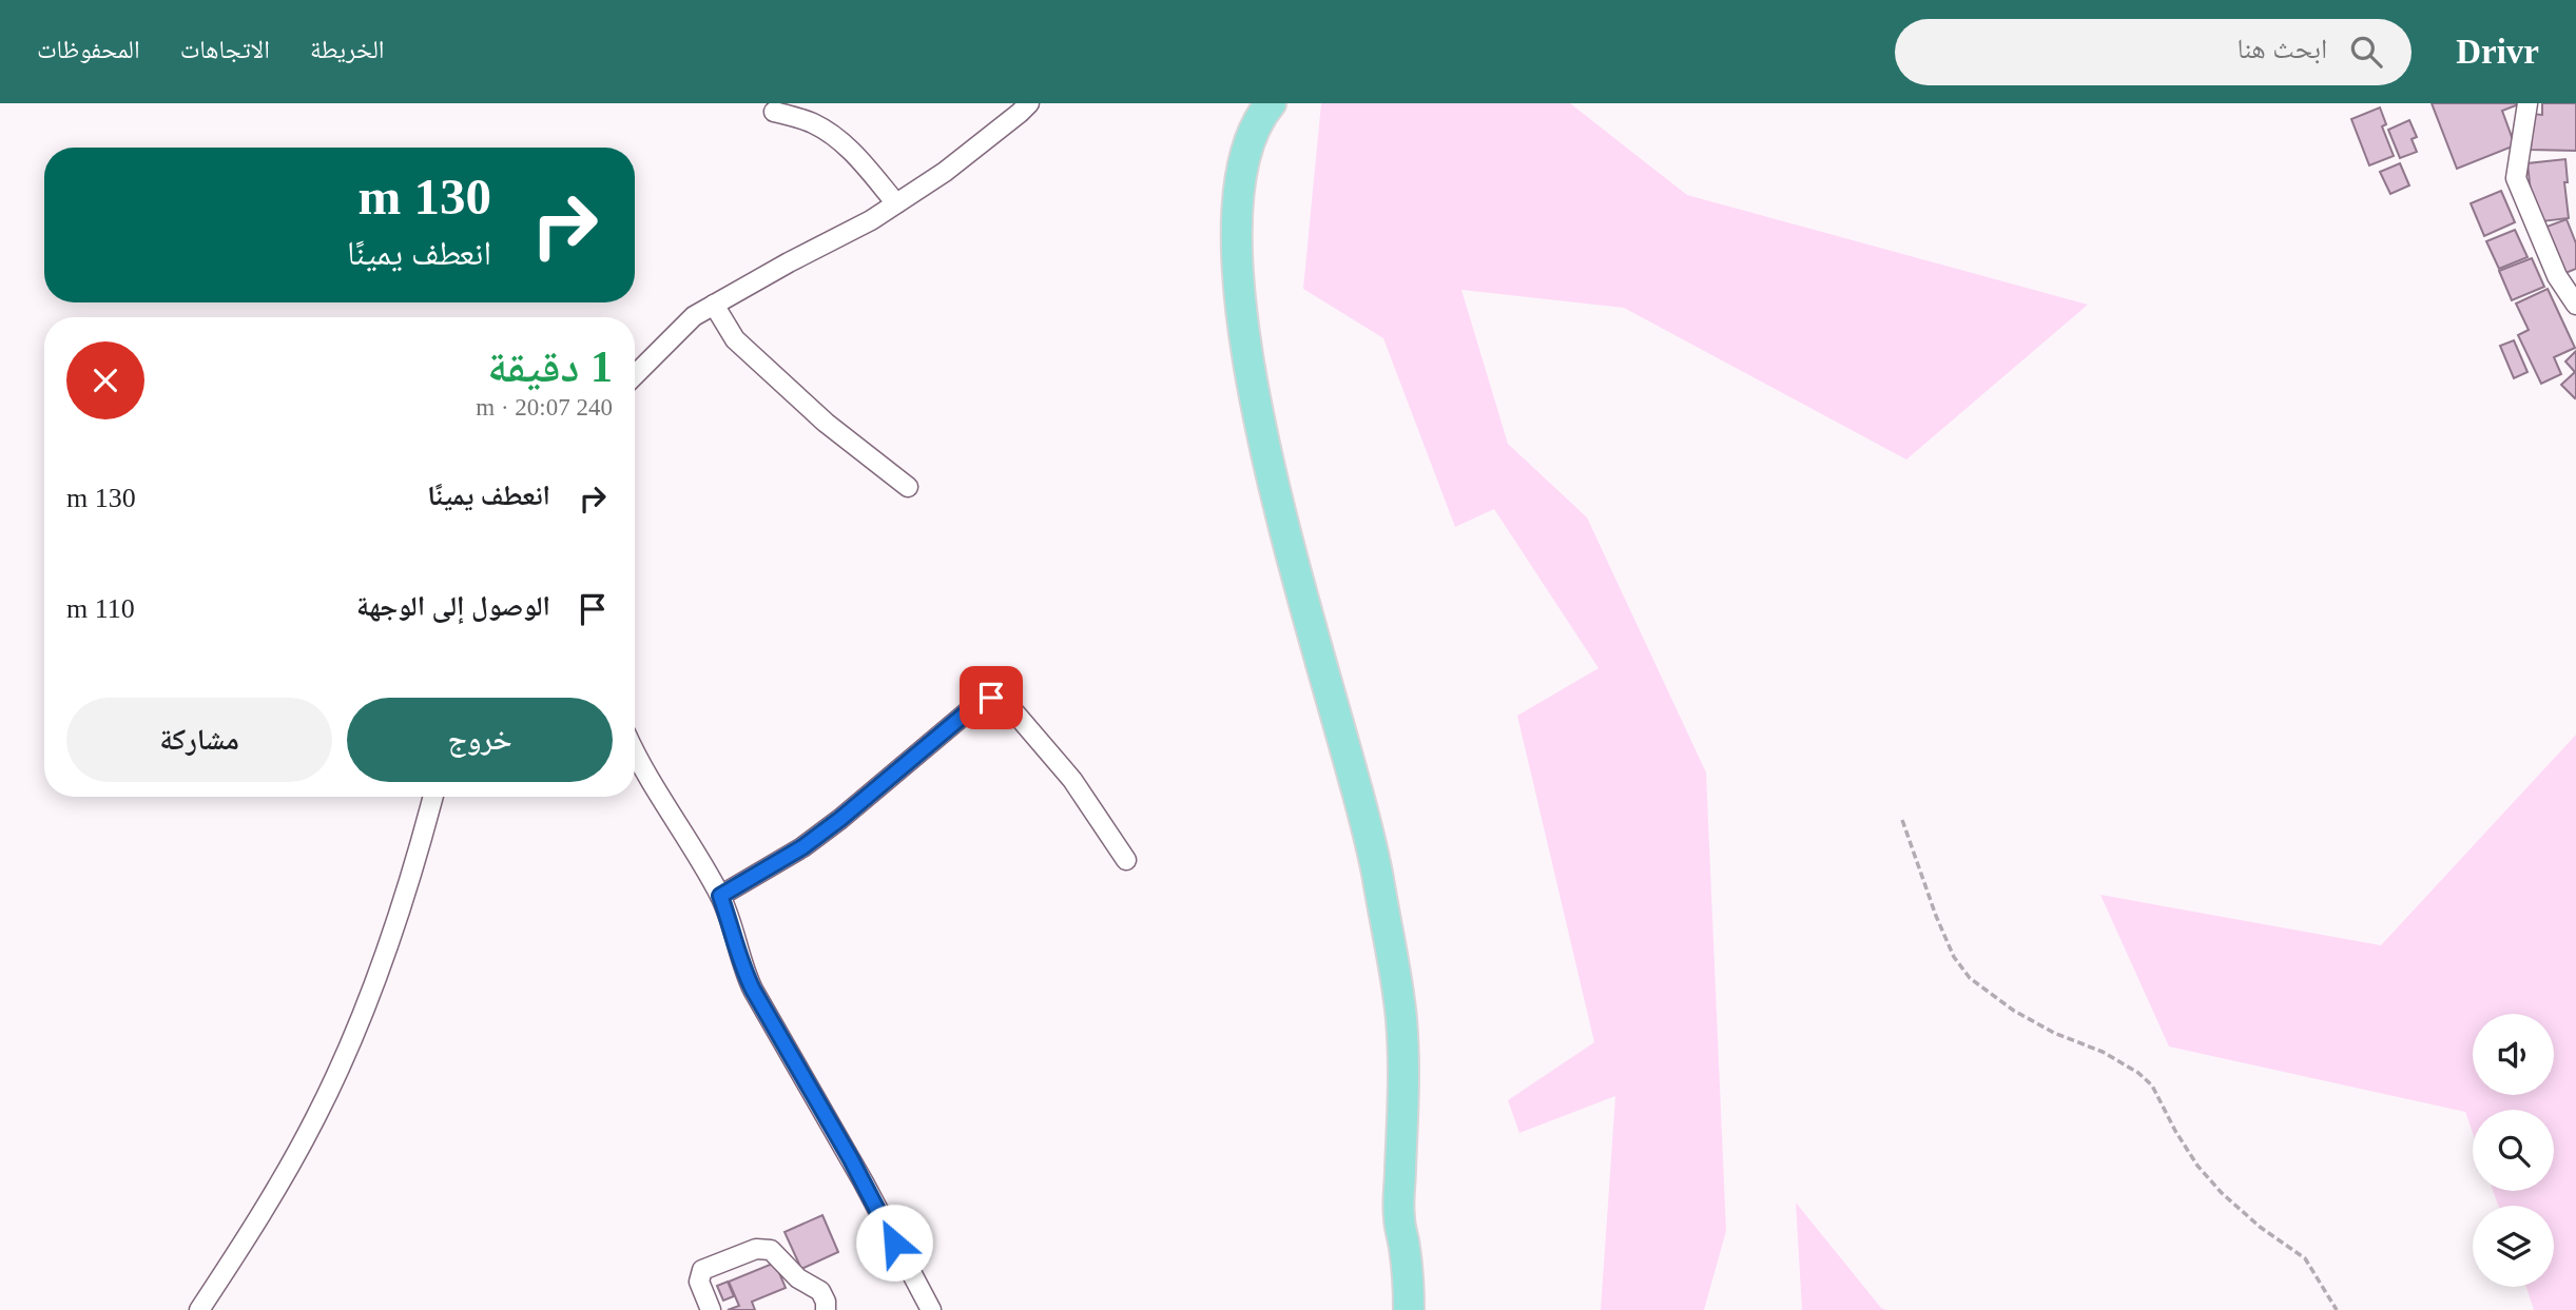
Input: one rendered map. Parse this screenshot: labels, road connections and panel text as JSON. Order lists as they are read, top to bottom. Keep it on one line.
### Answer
{"page":{"header":"Drivr","search":"ابحث هنا","nav":["الخريطة","الاتجاهات","المحفوظات"],"turn":["130 m","انعطف يمينًا"],"heading":["1 دقيقة","240 m · 20:07"],"list":[{"name":"انعطف يمينًا","value":"130 m"},{"name":"الوصول إلى الوجهة","value":"110 m"}],"buttons":["خروج","مشاركة"]}}
